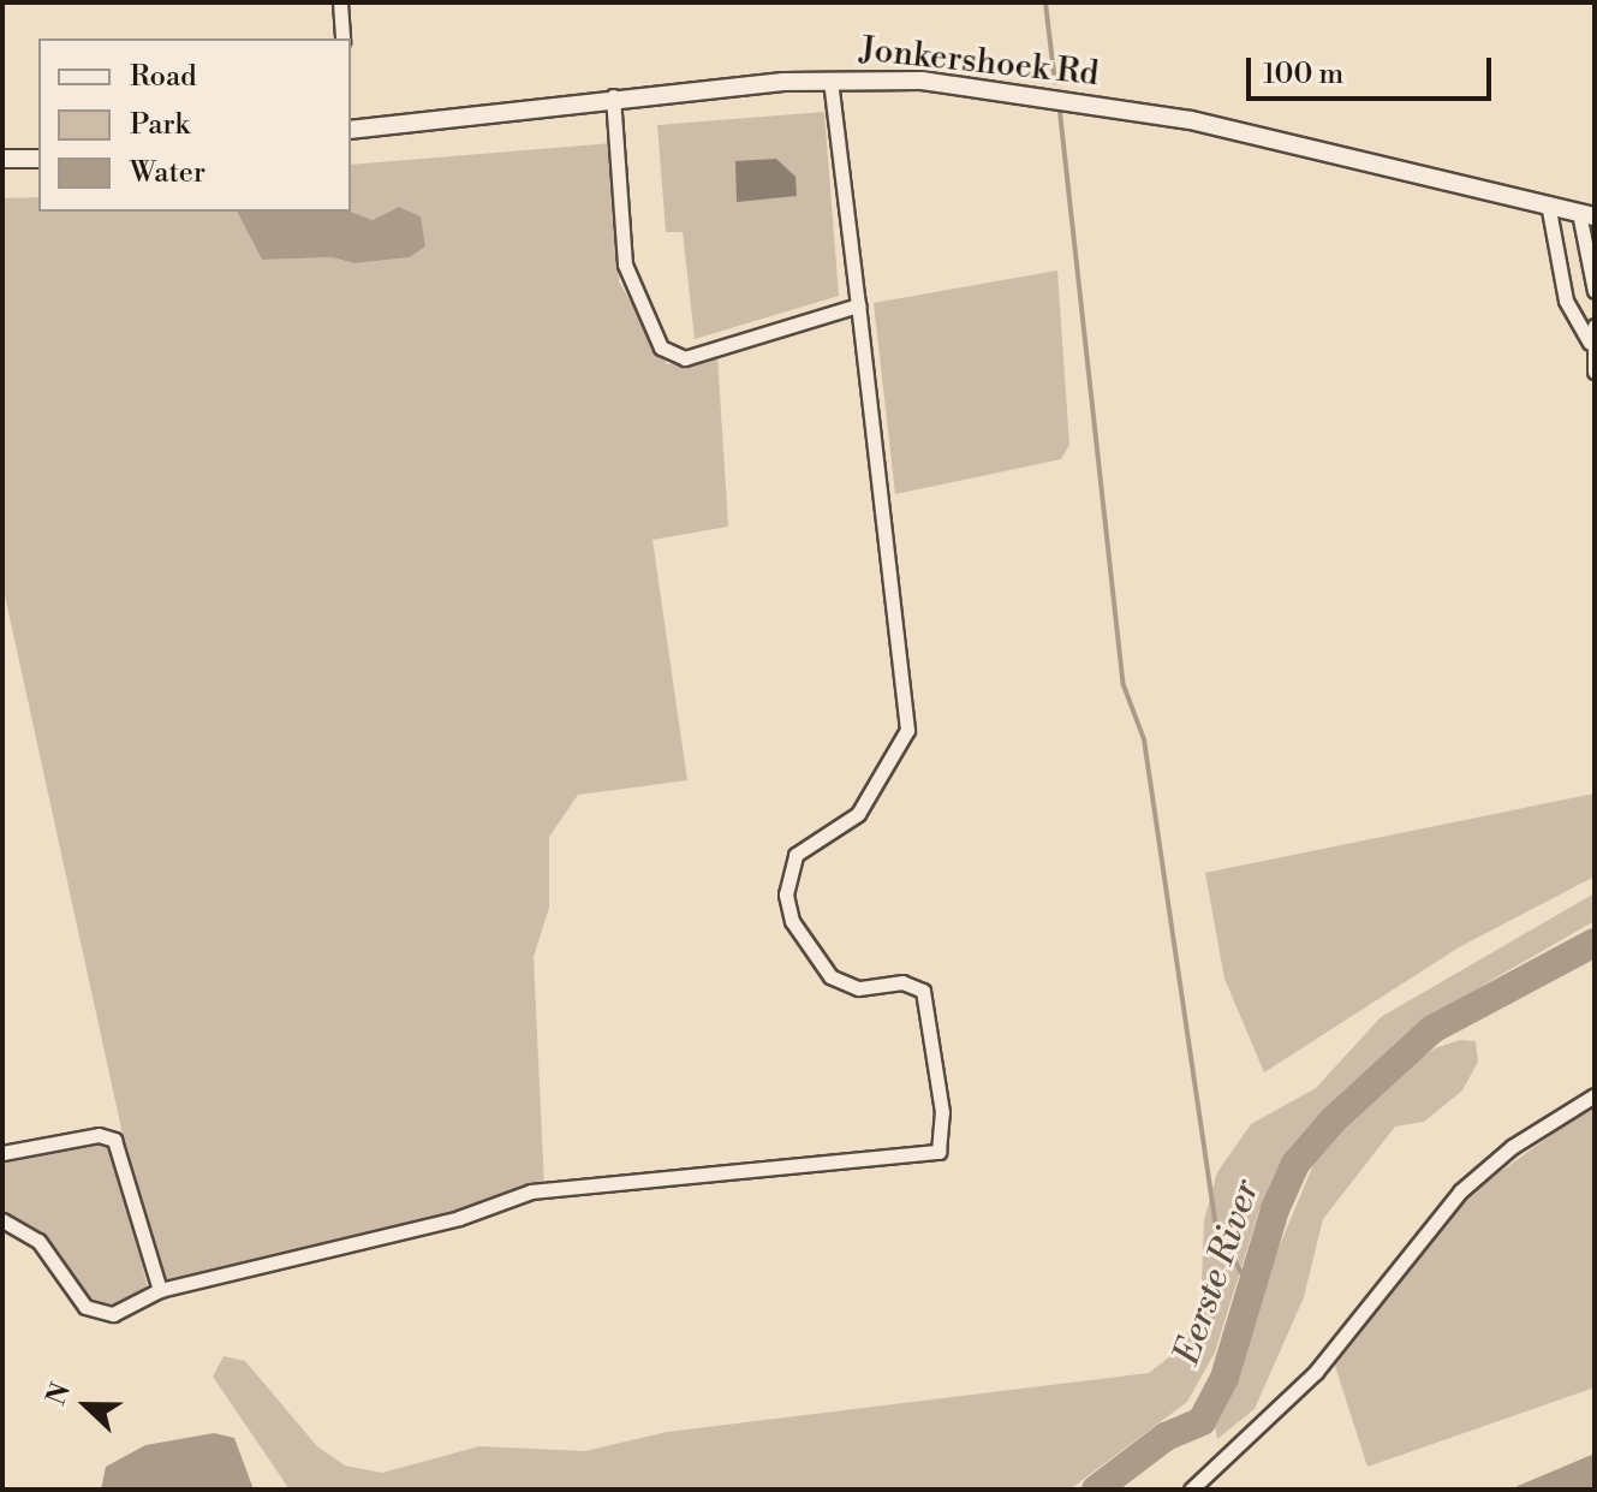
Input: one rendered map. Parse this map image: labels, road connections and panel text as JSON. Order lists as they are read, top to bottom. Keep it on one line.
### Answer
{"streets":{"street":["Jonkershoek Rd"]},"water":["Eerste River"],"legend":["Road","Park","Water"],"scale_bar":"100 m","north":"left"}
